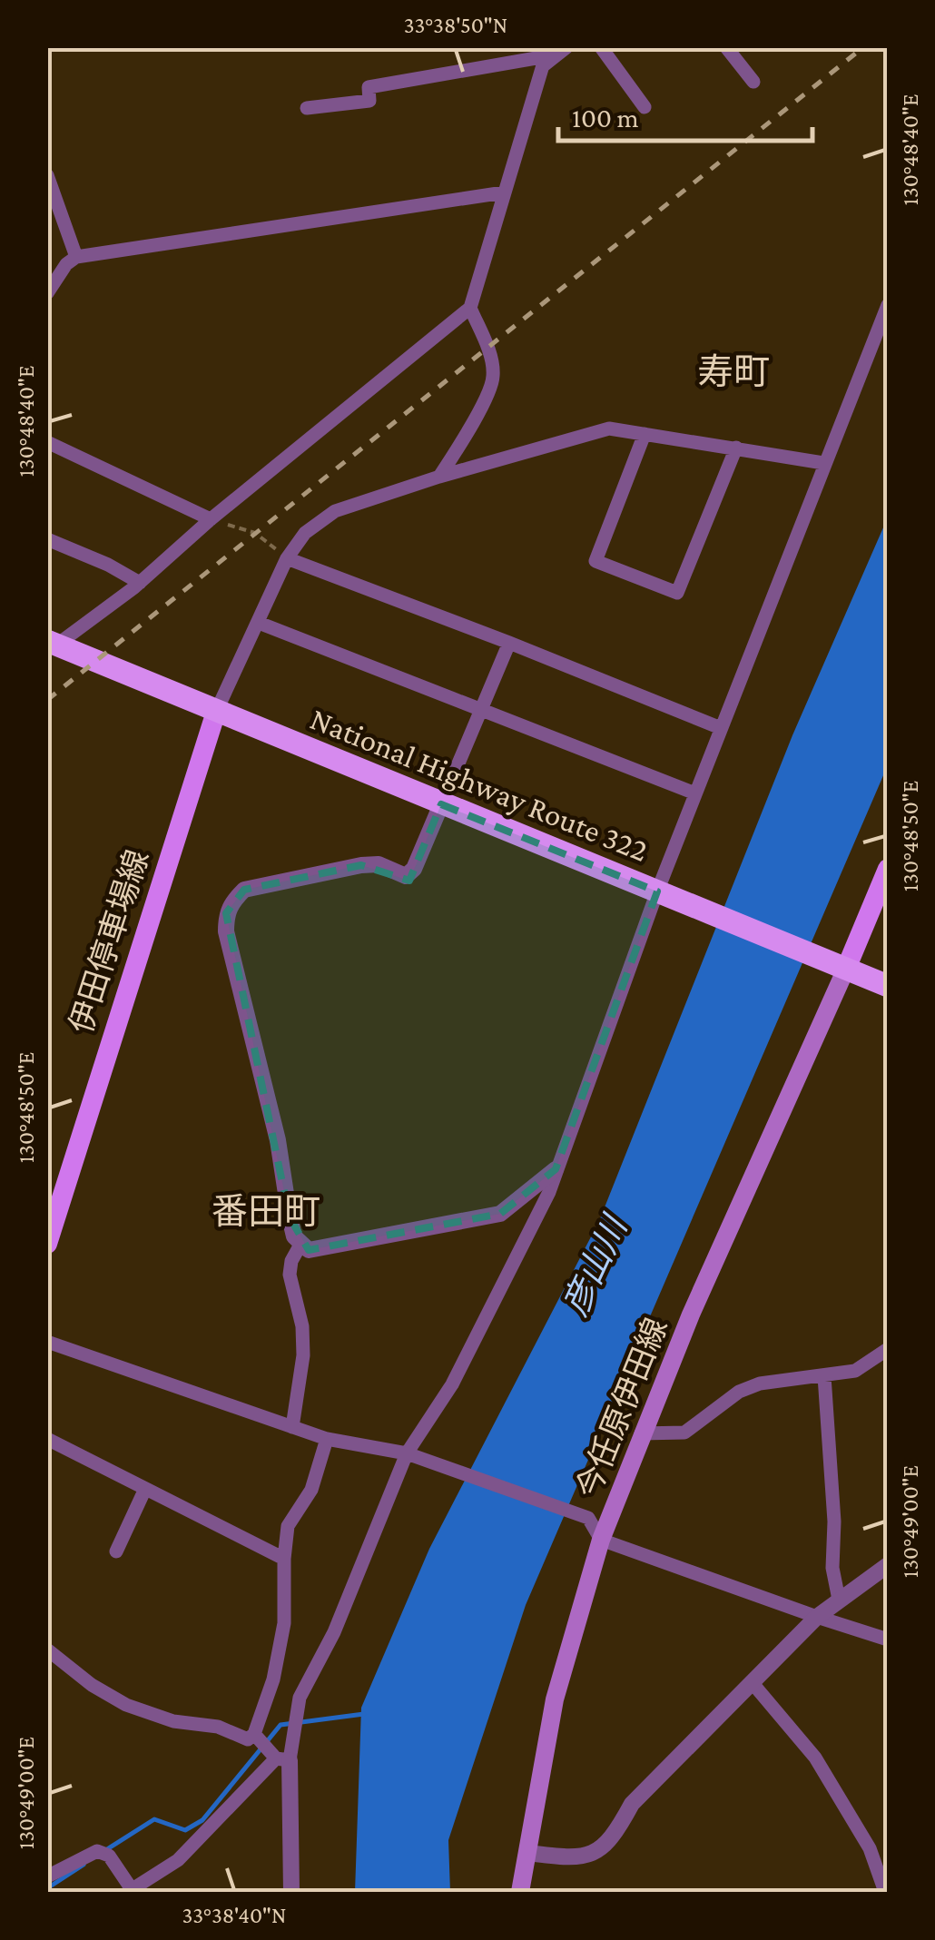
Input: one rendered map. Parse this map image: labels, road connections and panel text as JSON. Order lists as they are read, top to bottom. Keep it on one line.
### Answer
{"streets":{"highway":["National Highway Route 322"],"main road":["伊田停車場線","今任原伊田線"]},"crossings":[["National Highway Route 322","伊田停車場線"],["National Highway Route 322","今任原伊田線"]],"districts":["寿町","番田町"],"water":["彦山川"],"scale_bar":"100 m","coordinates":["33°38'50\"N","130°48'40\"E","130°48'50\"E","130°49'00\"E","33°38'40\"N"]}
